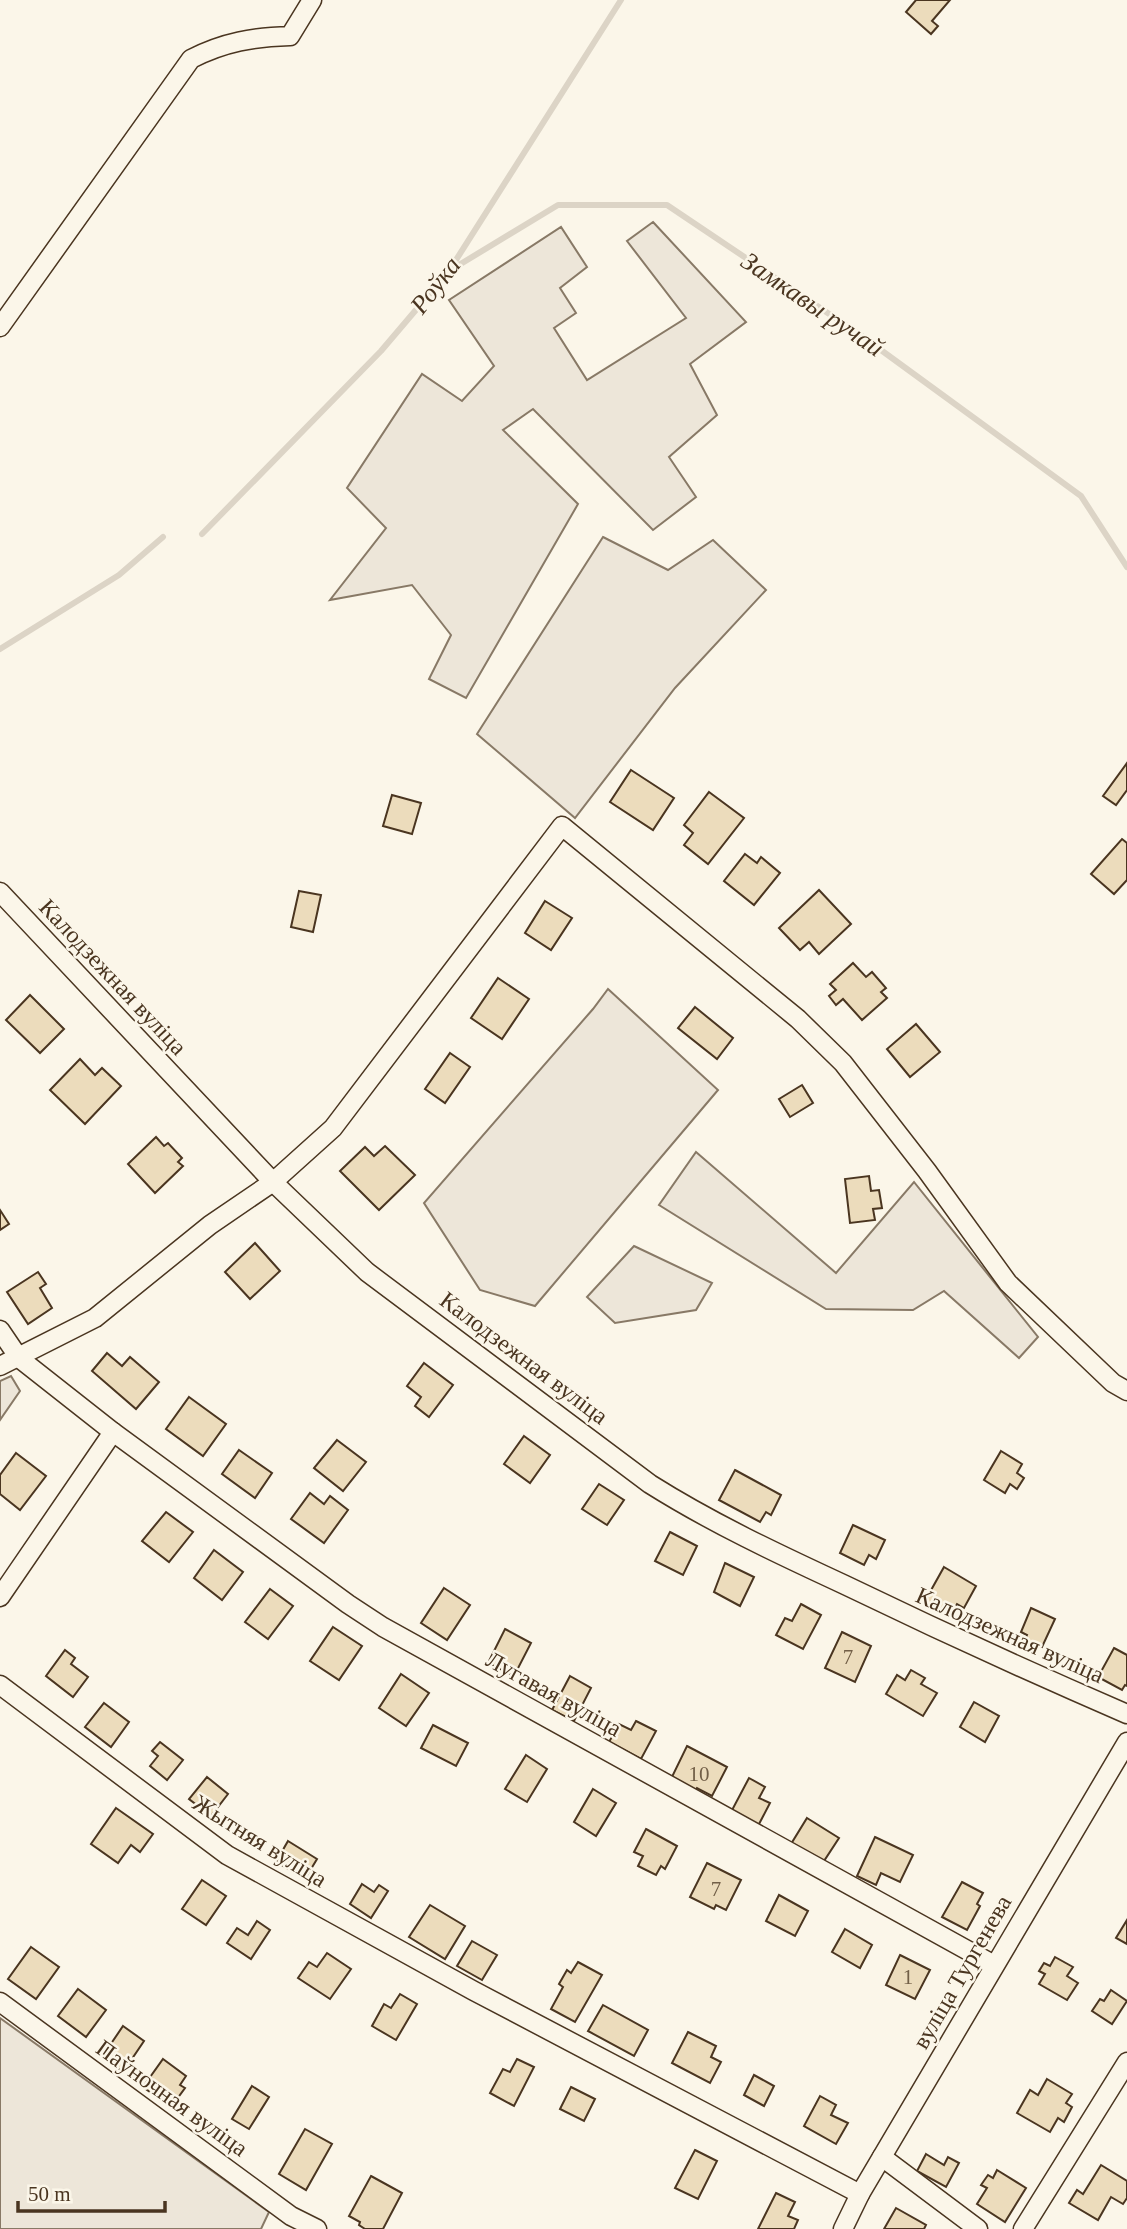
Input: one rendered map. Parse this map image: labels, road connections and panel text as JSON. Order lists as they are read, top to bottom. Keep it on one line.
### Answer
{"streets":{"street":["Калодзежная вуліца","Лугавая вуліца","Жытняя вуліца","вуліца Тургенева","Паўночная вуліца"]},"crossings":[["Лугавая вуліца","вуліца Тургенева"],["Жытняя вуліца","вуліца Тургенева"]],"water":["Роўка","Замкавы ручай"],"house_numbers":["7","10","7","1"],"scale_bar":"50 m"}
